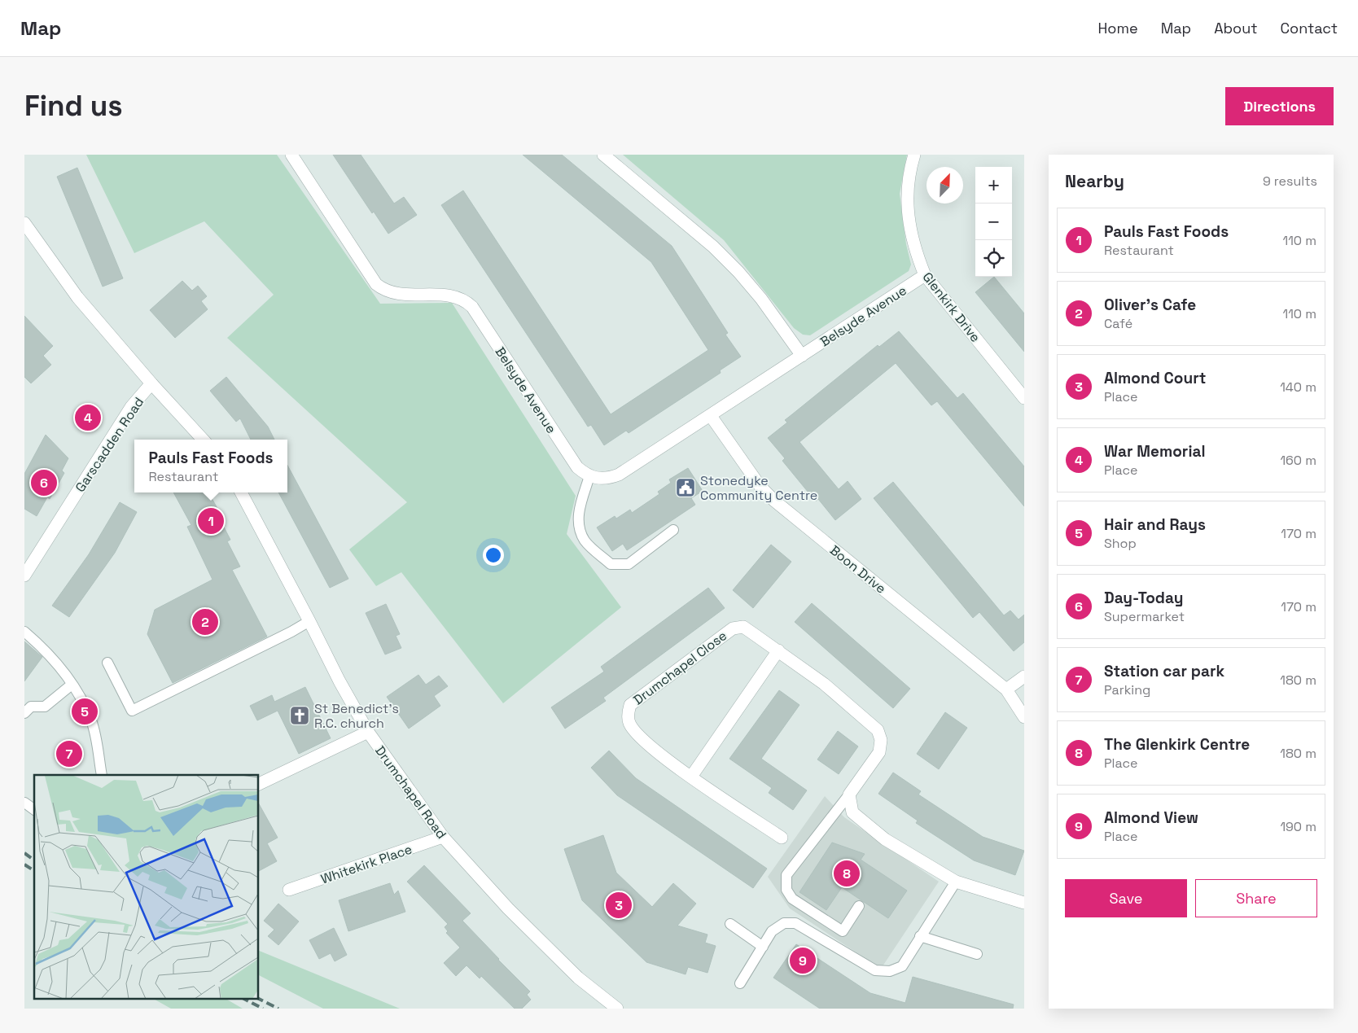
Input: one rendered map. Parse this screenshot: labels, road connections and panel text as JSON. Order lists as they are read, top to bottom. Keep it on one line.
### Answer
{"streets":{"street":["Glenkirk Drive","Belsyde Avenue","Garscadden Road","Boon Drive","Drumchapel Close","Drumchapel Road","Whitekirk Place"]},"crossings":[["Glenkirk Drive","Belsyde Avenue"],["Belsyde Avenue","Boon Drive"],["Drumchapel Road","Whitekirk Place"]],"places":{"public building":["Stonedyke Community Centre"],"church":["St Benedict's R.C. church"]},"north":"top right","page":{"header":"Map","nav":["Home","Map","About","Contact"],"buttons":["Directions",["Save","Share"]],"title":"Find us","heading":["Nearby","9 results"],"map_buttons":["+","−"],"list":[{"mark":"1","name":"Pauls Fast Foods","note":"Restaurant","value":"110 m"},{"mark":"2","name":"Oliver's Cafe","note":"Café","value":"110 m"},{"mark":"3","name":"Almond Court","note":"Place","value":"140 m"},{"mark":"4","name":"War Memorial","note":"Place","value":"160 m"},{"mark":"5","name":"Hair and Rays","note":"Shop","value":"170 m"},{"mark":"6","name":"Day-Today","note":"Supermarket","value":"170 m"},{"mark":"7","name":"Station car park","note":"Parking","value":"180 m"},{"mark":"8","name":"The Glenkirk Centre","note":"Place","value":"180 m"},{"mark":"9","name":"Almond View","note":"Place","value":"190 m"}],"pins":["4","6","1","2","5","7","8","3","9"],"popup":["Pauls Fast Foods","Restaurant"]}}
